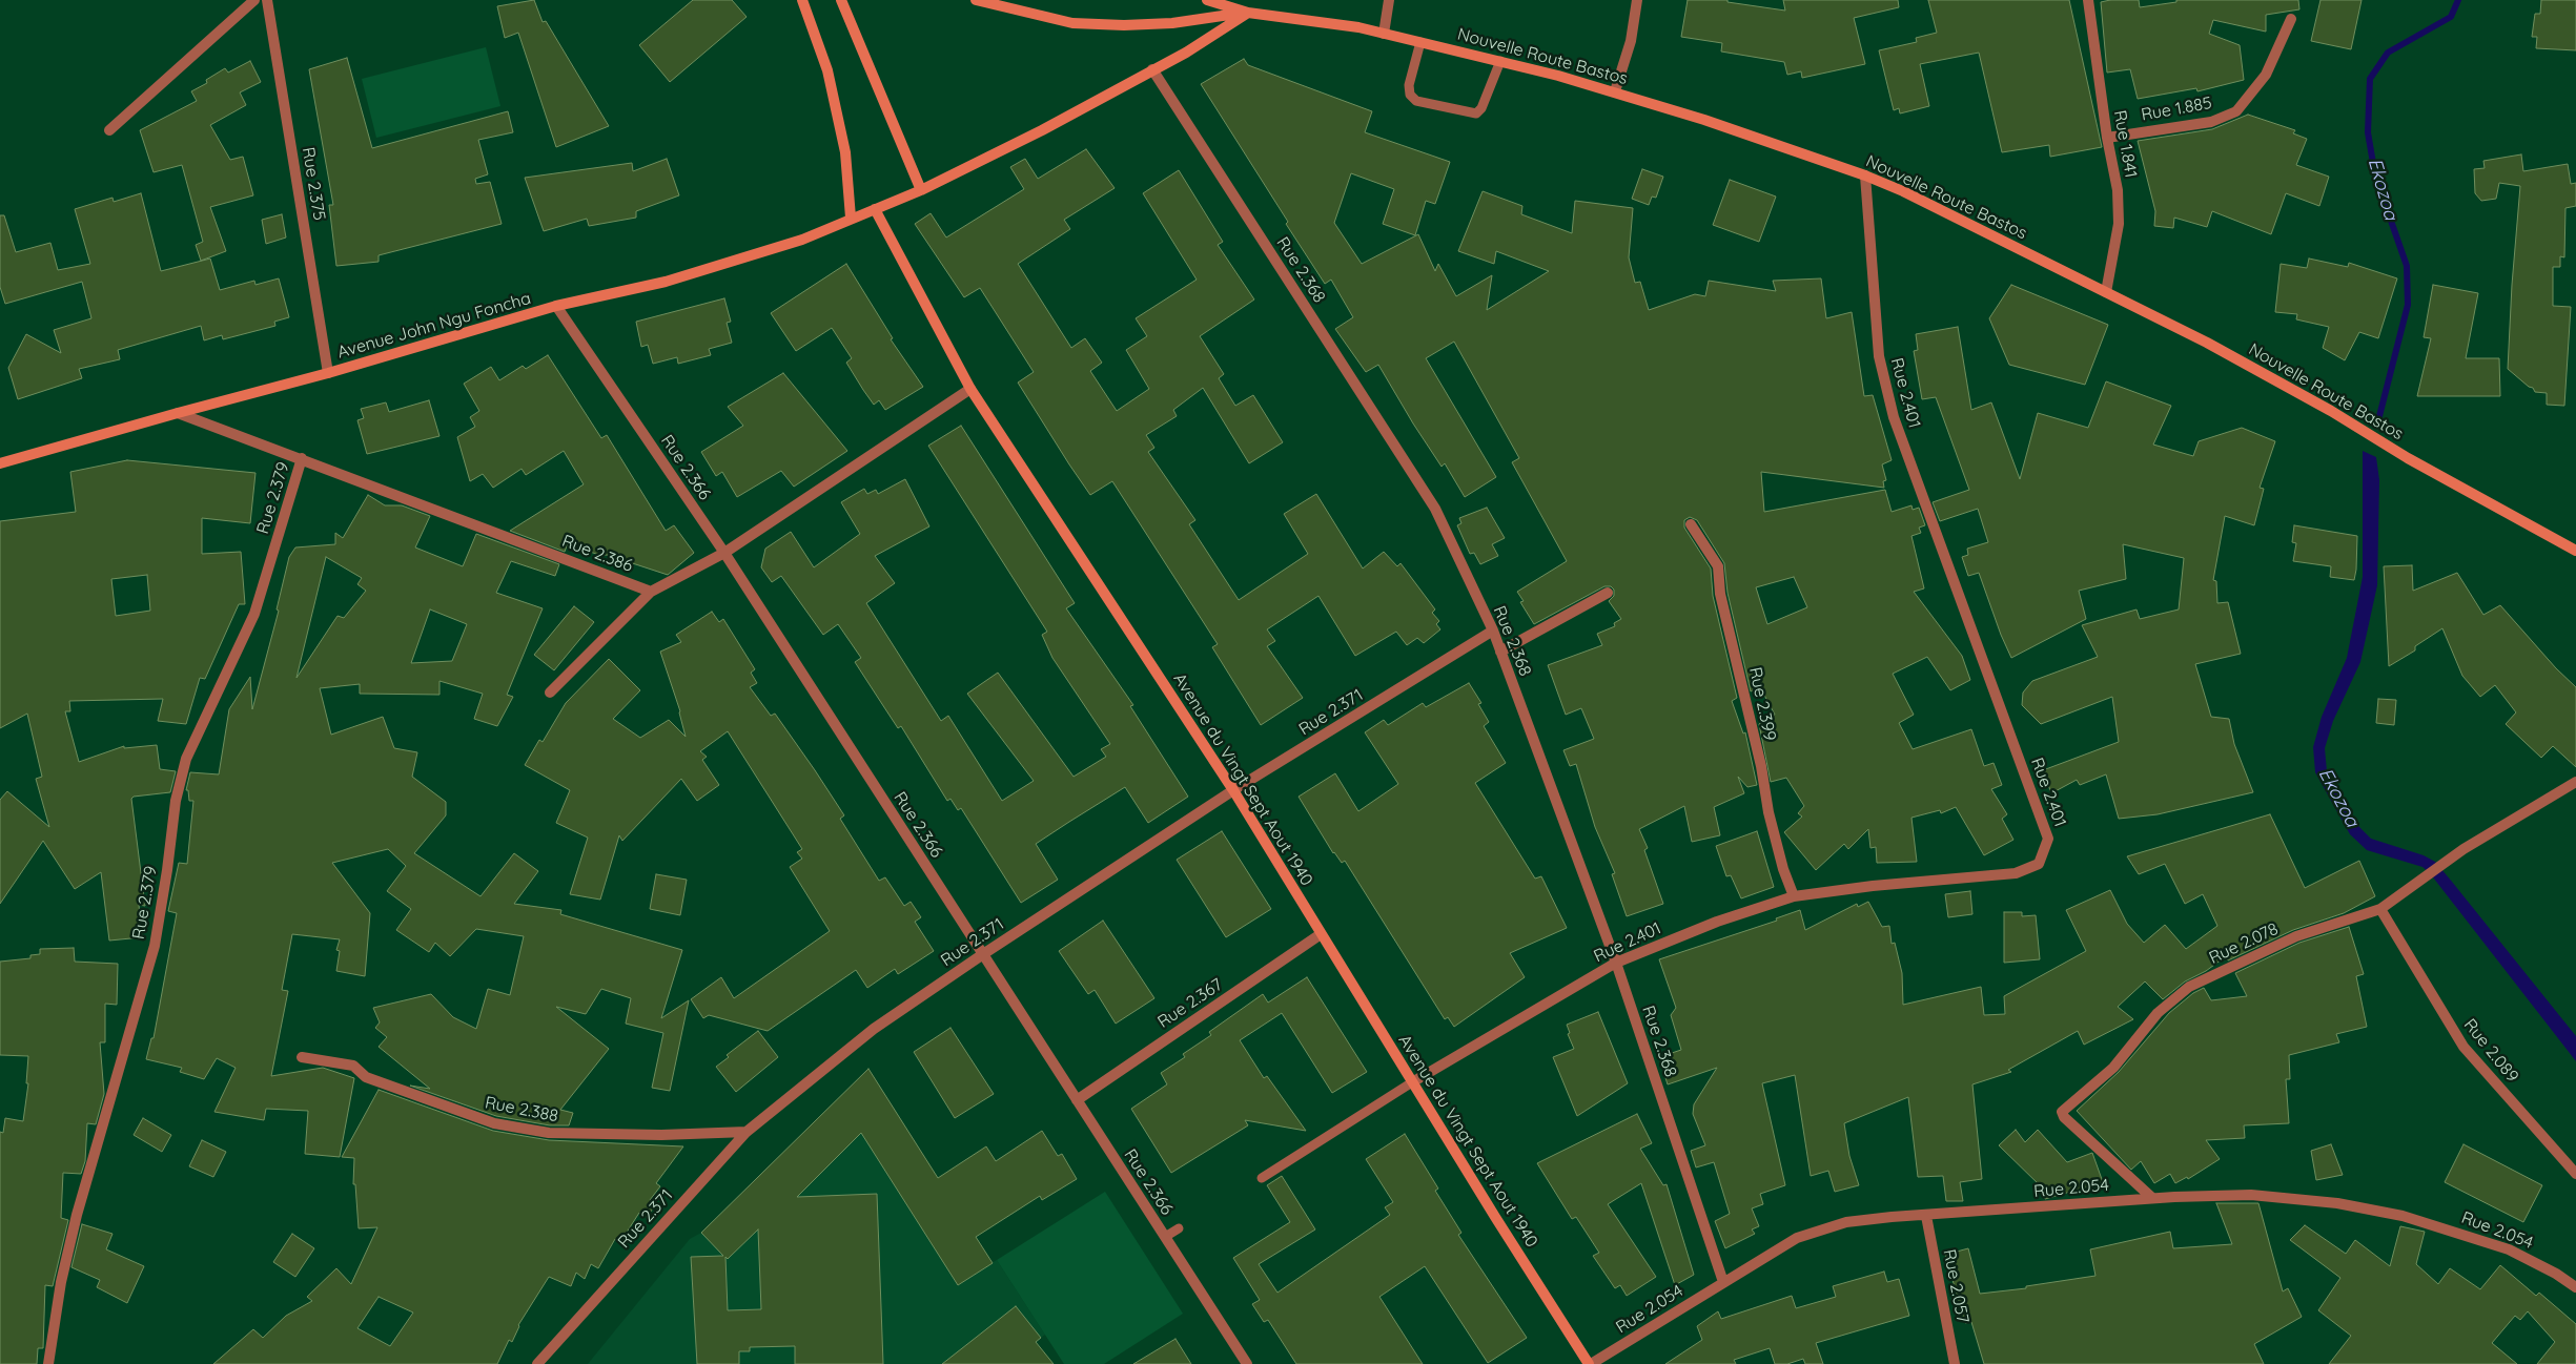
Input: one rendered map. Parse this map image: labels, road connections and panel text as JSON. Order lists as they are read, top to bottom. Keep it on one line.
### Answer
{"streets":{"main road":["Nouvelle Route Bastos","Avenue John Ngu Foncha","Avenue du Vingt Sept Aout 1940"],"street":["Rue 1.885","Rue 1.841","Rue 2.375","Rue 2.368","Rue 2.401","Rue 2.366","Rue 2.379","Rue 2.386","Rue 2.399","Rue 2.371","Rue 2.078","Rue 2.367","Rue 2.089","Rue 2.388","Rue 2.054","Rue 2.057"]},"crossings":[["Nouvelle Route Bastos","Rue 1.841"],["Nouvelle Route Bastos","Avenue John Ngu Foncha"],["Nouvelle Route Bastos","Rue 2.401"],["Rue 1.885","Rue 1.841"],["Rue 2.375","Avenue John Ngu Foncha"],["Rue 2.368","Avenue John Ngu Foncha"],["Rue 2.368","Rue 2.401"],["Rue 2.368","Rue 2.371"],["Rue 2.368","Rue 2.054"],["Avenue John Ngu Foncha","Rue 2.366"],["Avenue John Ngu Foncha","Rue 2.386"],["Avenue John Ngu Foncha","Avenue du Vingt Sept Aout 1940"],["Rue 2.401","Rue 2.399"],["Rue 2.401","Avenue du Vingt Sept Aout 1940"],["Rue 2.366","Rue 2.371"],["Rue 2.366","Rue 2.367"],["Rue 2.379","Rue 2.386"],["Rue 2.371","Avenue du Vingt Sept Aout 1940"],["Rue 2.371","Rue 2.388"],["Avenue du Vingt Sept Aout 1940","Rue 2.367"],["Avenue du Vingt Sept Aout 1940","Rue 2.054"],["Rue 2.078","Rue 2.089"],["Rue 2.078","Rue 2.054"],["Rue 2.054","Rue 2.057"]],"water":["Ekozoa"]}
